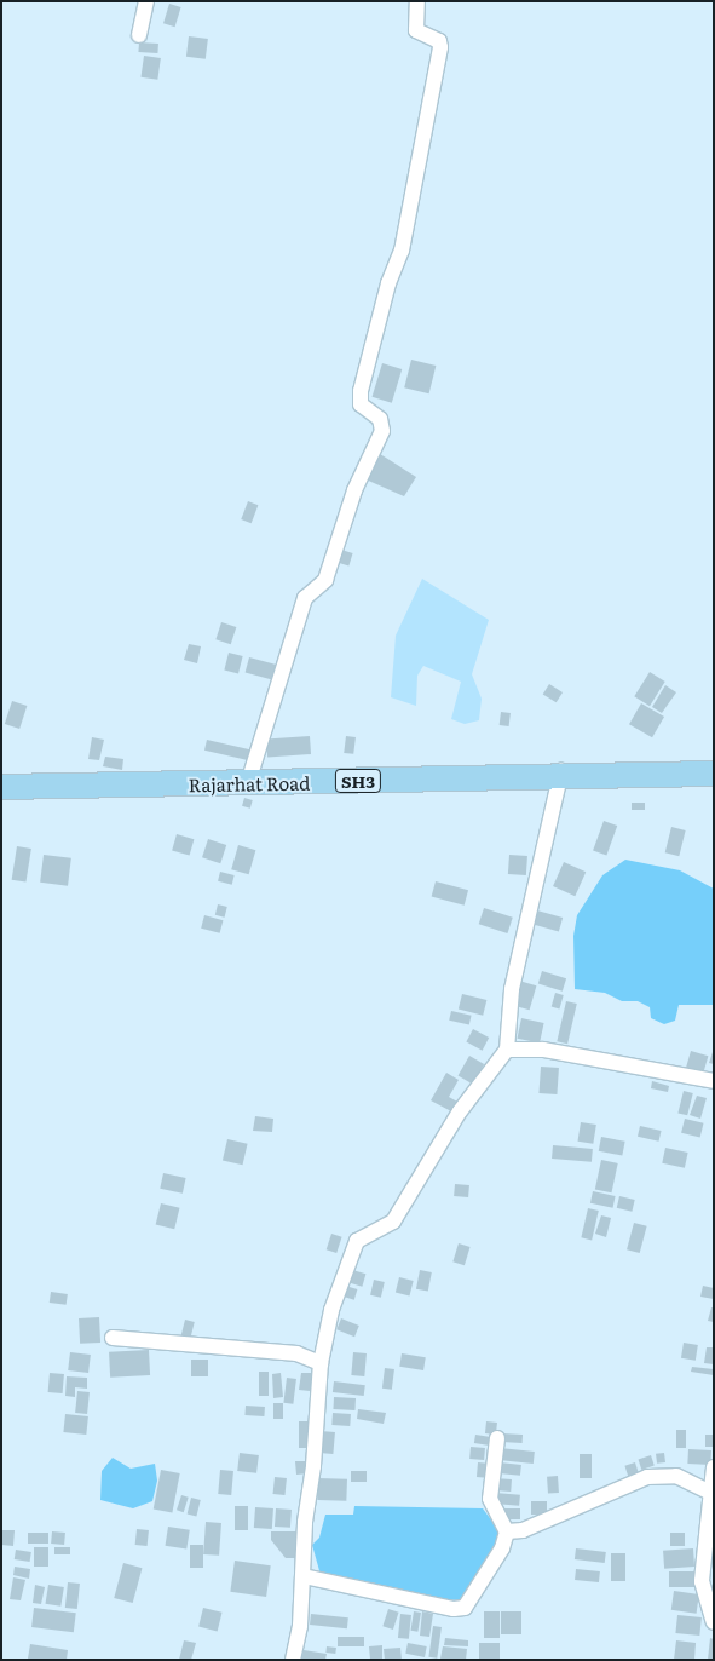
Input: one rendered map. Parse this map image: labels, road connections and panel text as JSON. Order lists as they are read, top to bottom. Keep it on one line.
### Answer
{"streets":{"main road":["SH3","Rajarhat Road"]}}
